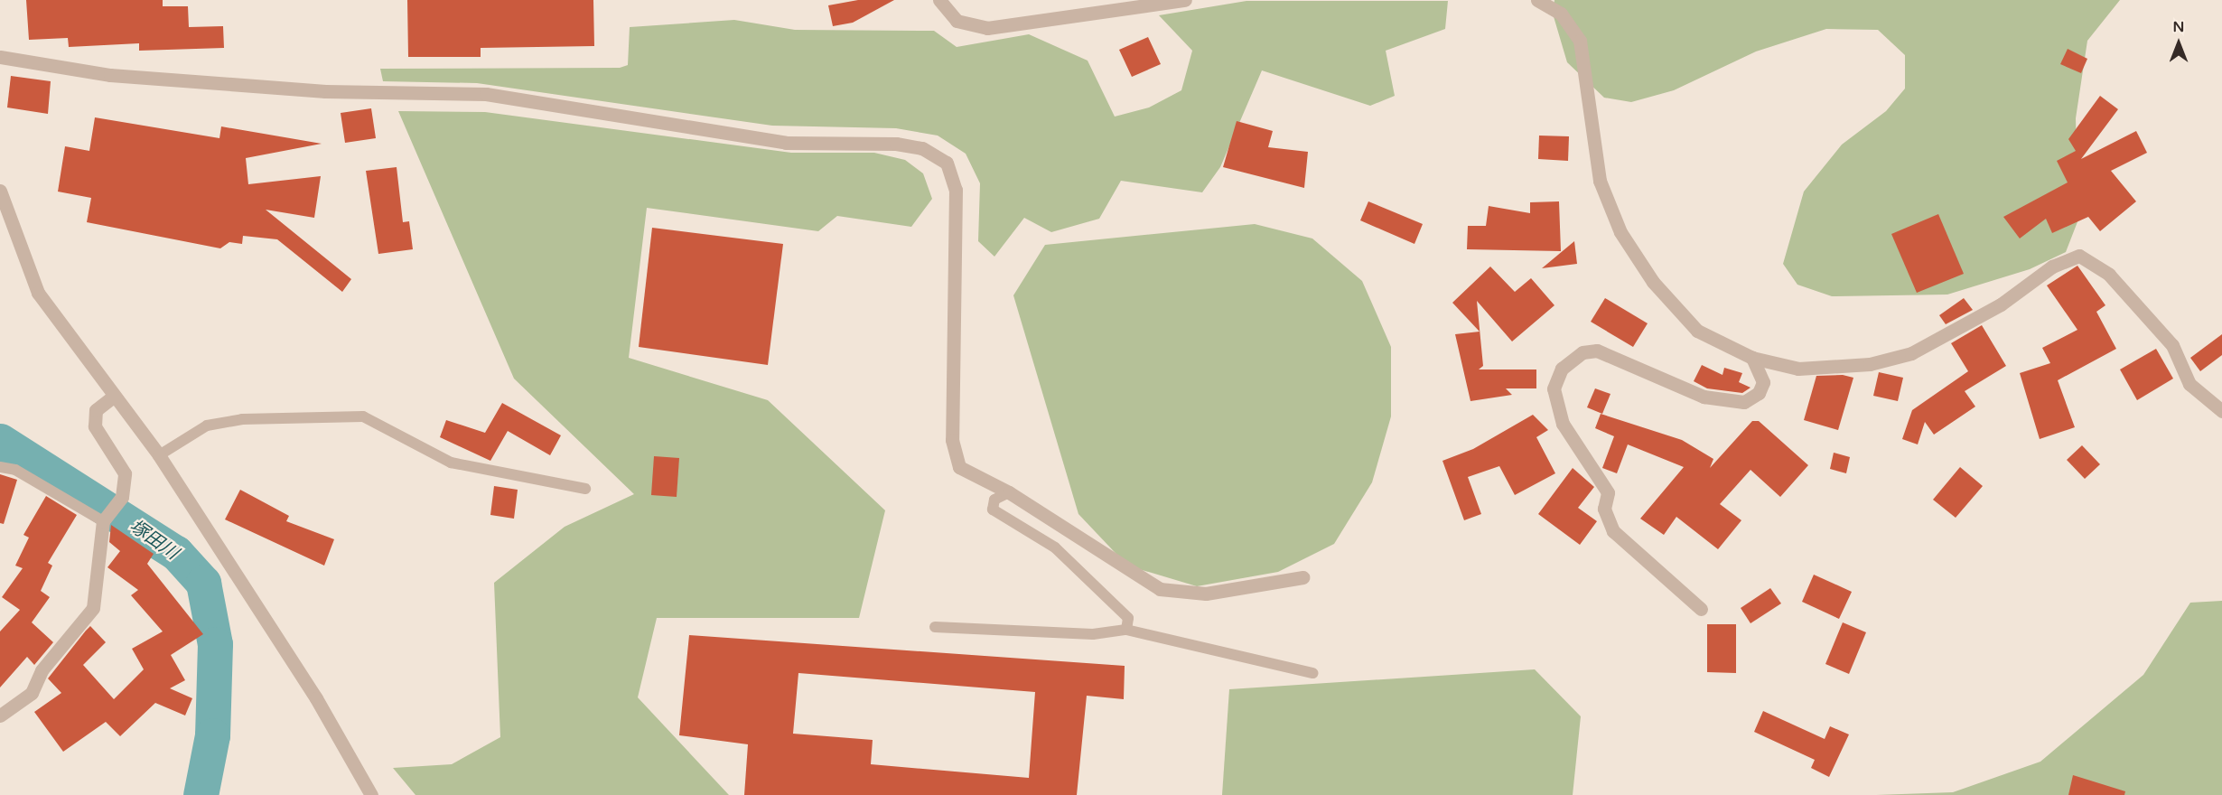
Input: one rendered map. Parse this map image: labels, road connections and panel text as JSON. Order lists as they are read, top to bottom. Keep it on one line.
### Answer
{"water":["塚田川"],"north":"top"}
